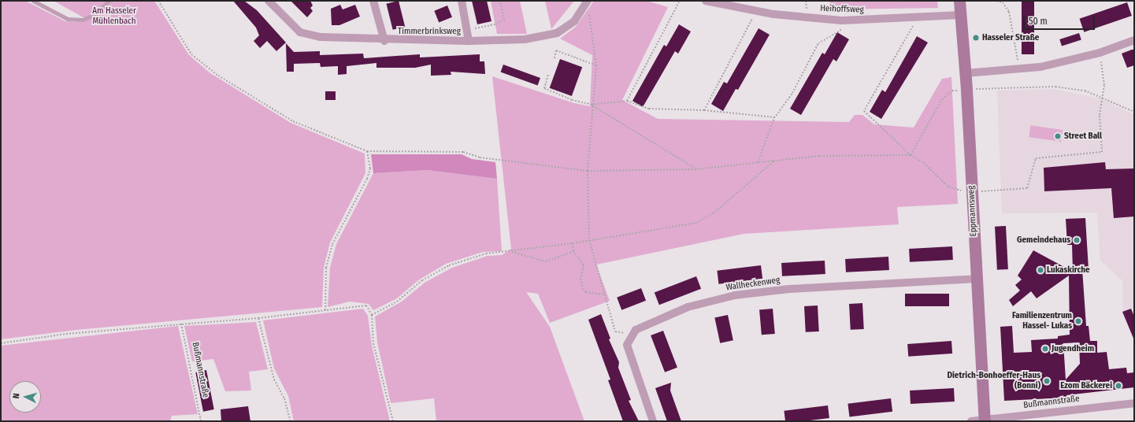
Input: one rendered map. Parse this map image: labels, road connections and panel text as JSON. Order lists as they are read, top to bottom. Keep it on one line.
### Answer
{"streets":{"street":["Heihoffsweg","Timmerbrinksweg","Eppmannsweg","Wallheckenweg","Bußmannstraße"]},"crossings":[["Heihoffsweg","Eppmannsweg"],["Eppmannsweg","Wallheckenweg"],["Eppmannsweg","Bußmannstraße"]],"parks":["Am Hasseler Mühlenbach"],"places":["Hasseler Straße","Street Ball","Gemeindehaus","Lukaskirche","Familienzentrum Hassel- Lukas","Jugendheim","Dietrich-Bonhoeffer-Haus (Bonni)","Ezom Bäckerei"],"scale_bar":"50 m","north":"left"}
